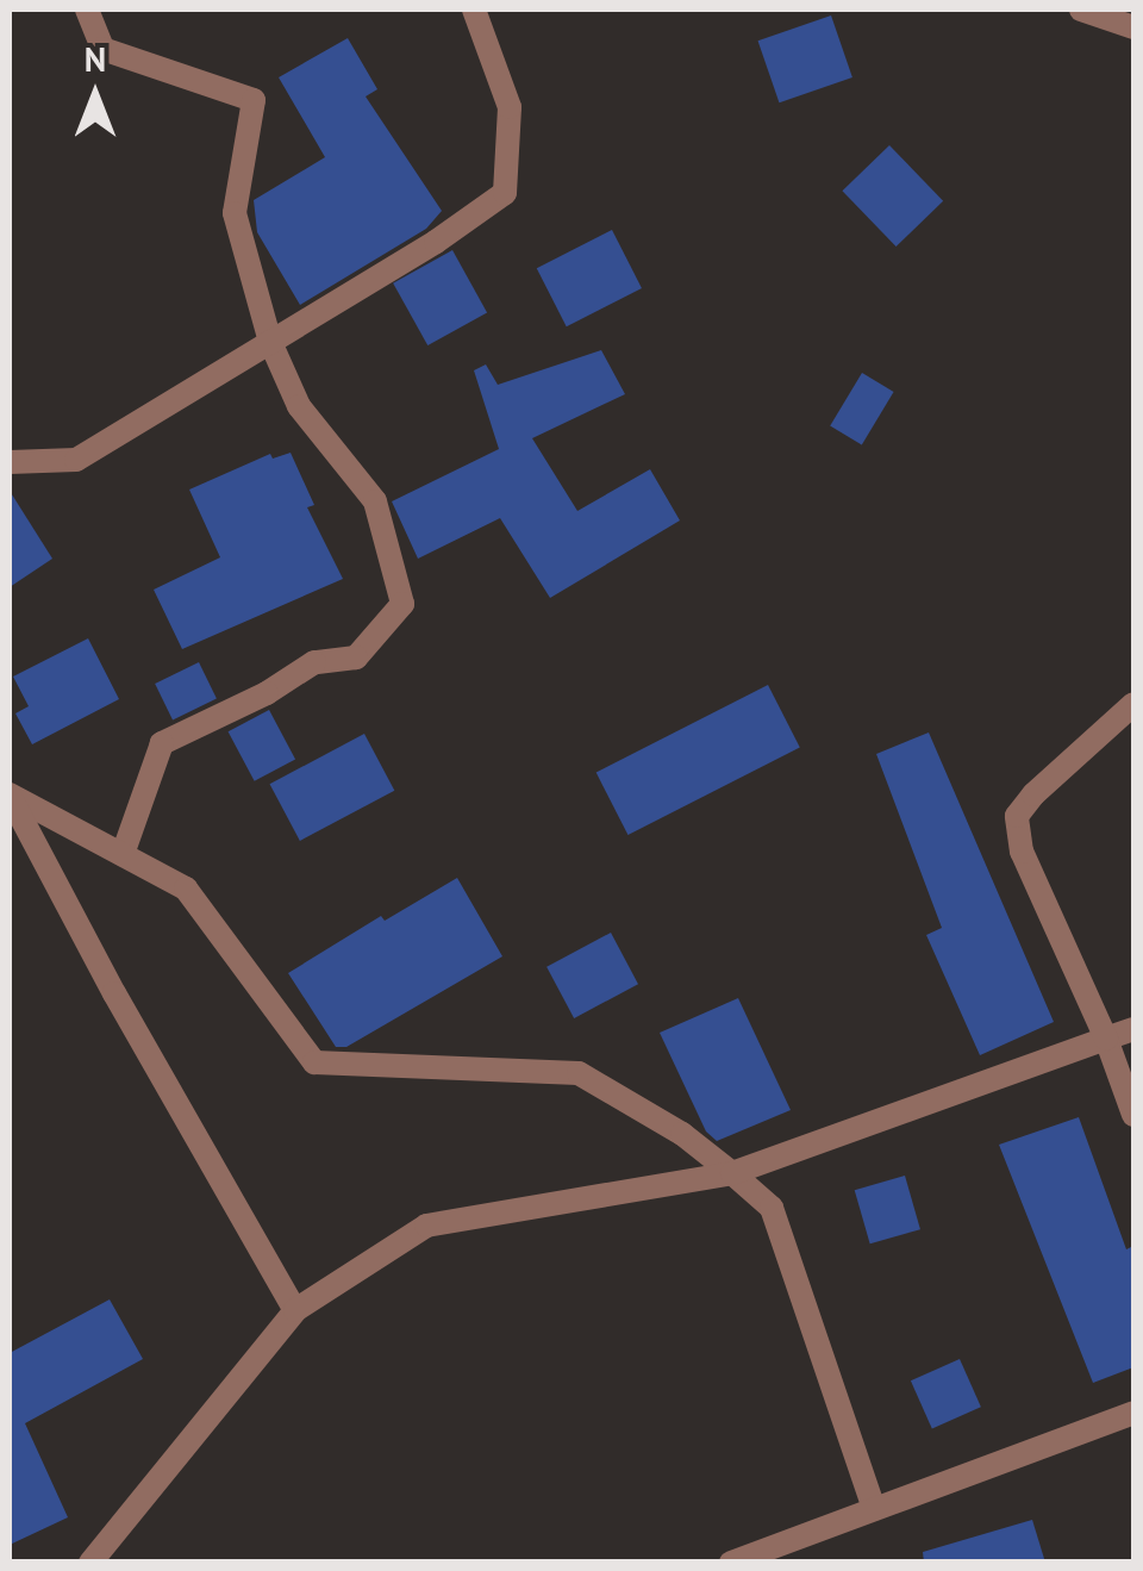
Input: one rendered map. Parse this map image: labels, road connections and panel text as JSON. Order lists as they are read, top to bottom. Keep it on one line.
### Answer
{"north":"top"}
